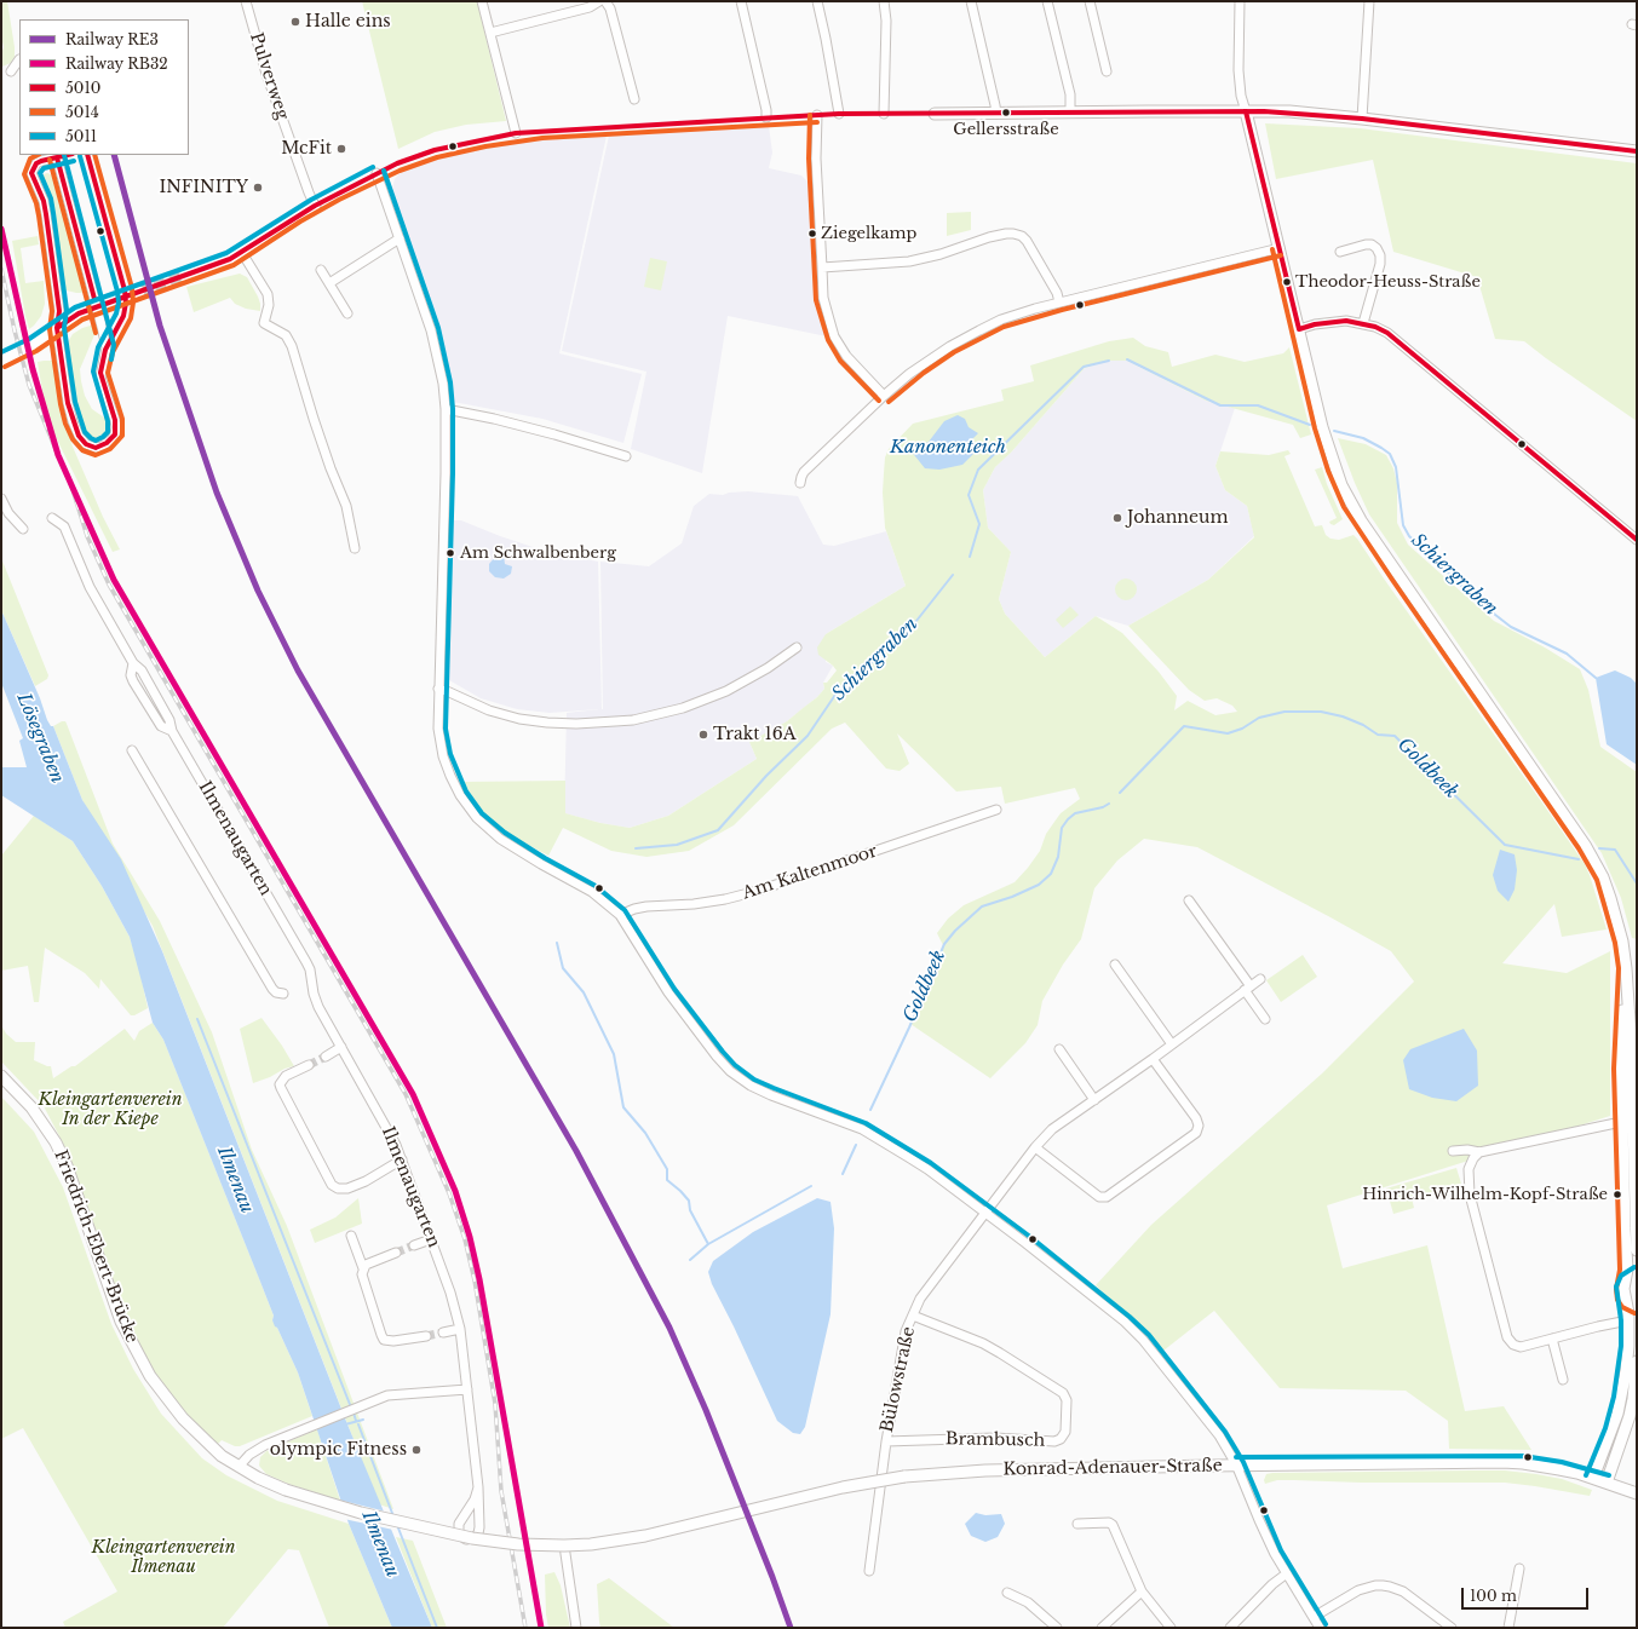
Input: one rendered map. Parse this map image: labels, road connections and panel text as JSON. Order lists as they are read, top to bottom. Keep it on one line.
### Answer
{"streets":{"main road":["Friedrich-Ebert-Brücke","Konrad-Adenauer-Straße"],"street":["Pulverweg","Ilmenaugarten","Am Kaltenmoor","Bülowstraße","Brambusch"]},"crossings":[["Friedrich-Ebert-Brücke","Konrad-Adenauer-Straße"],["Bülowstraße","Brambusch"]],"water":["Kanonenteich","Schiergraben","Lösegraben","Goldbeek","Ilmenau"],"parks":["Kleingartenverein In der Kiepe","Kleingartenverein Ilmenau"],"places":["Halle eins","Gellersstraße","McFit","INFINITY","Ziegelkamp","Theodor-Heuss-Straße","Johanneum","Am Schwalbenberg","Trakt 16A","Hinrich-Wilhelm-Kopf-Straße","olympic Fitness"],"lines":["transit line 5010","transit line 5014","rail line RE3","transit line 5011","rail line RB32"],"legend":["Railway RE3","Railway RB32","5010","5014","5011"],"scale_bar":"100 m"}
